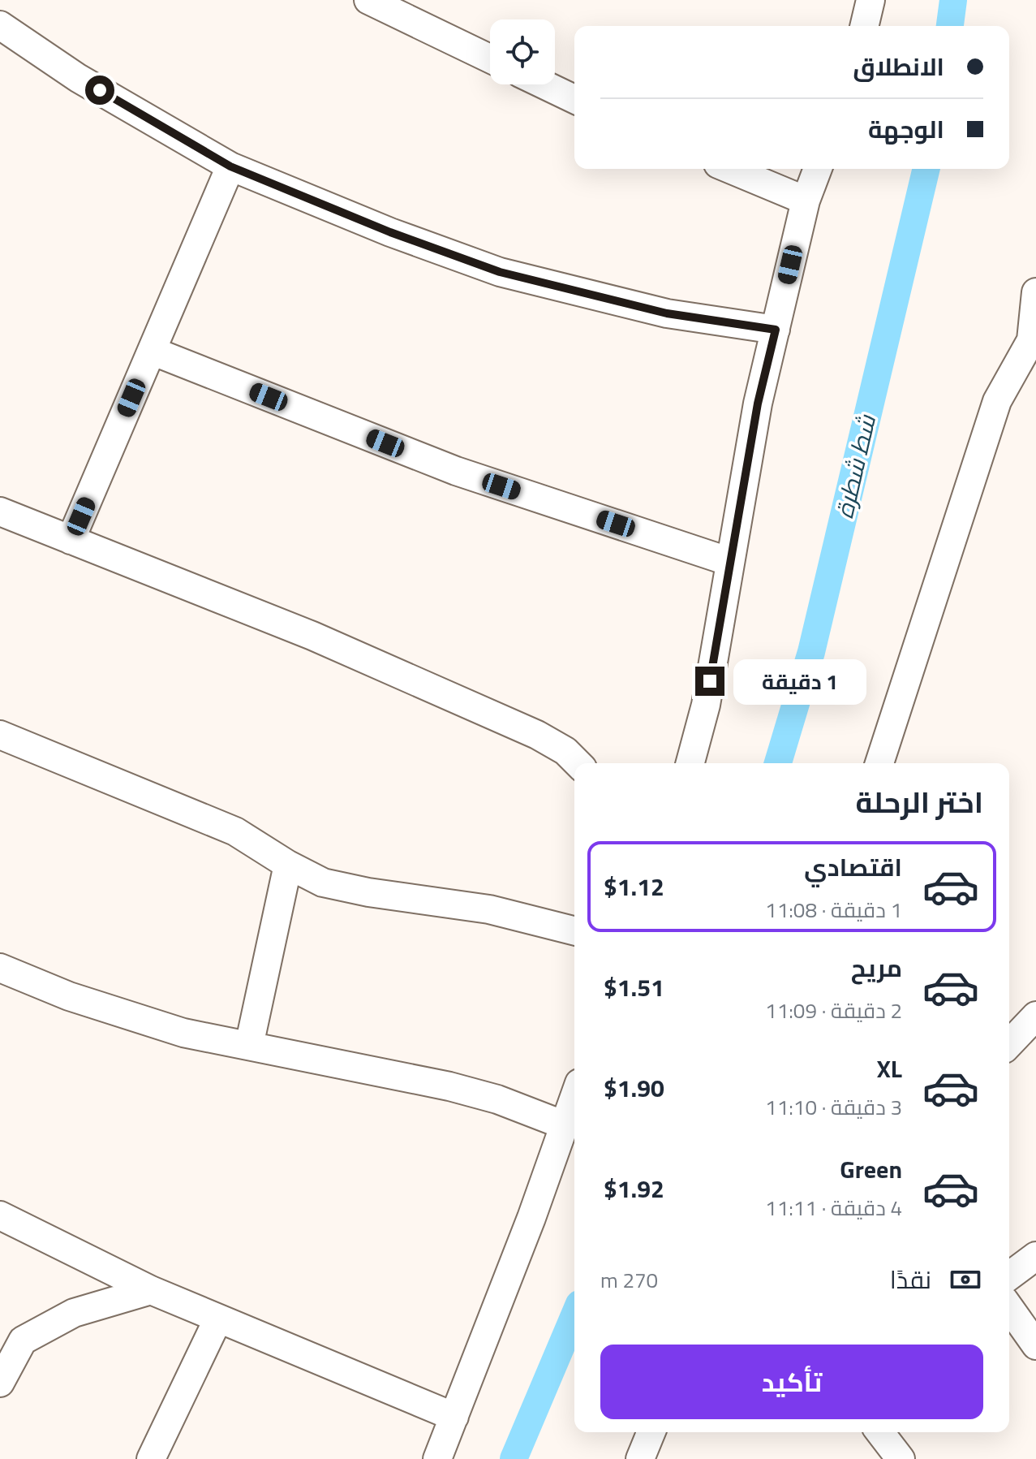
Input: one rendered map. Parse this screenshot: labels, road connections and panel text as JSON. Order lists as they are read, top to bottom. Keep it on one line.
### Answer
{"water":["شط شطرة"],"page":{"banner":["الانطلاق","الوجهة"],"bubble":"1 دقيقة","heading":"اختر الرحلة","list":[{"name":"اقتصادي","note":"1 دقيقة · 11:08","value":"$1.12"},{"name":"مريح","note":"2 دقيقة · 11:09","value":"$1.51"},{"name":"XL","note":"3 دقيقة · 11:10","value":"$1.90"},{"name":"Green","note":"4 دقيقة · 11:11","value":"$1.92"}],"pay":["نقدًا","270 m"],"buttons":"تأكيد"}}
